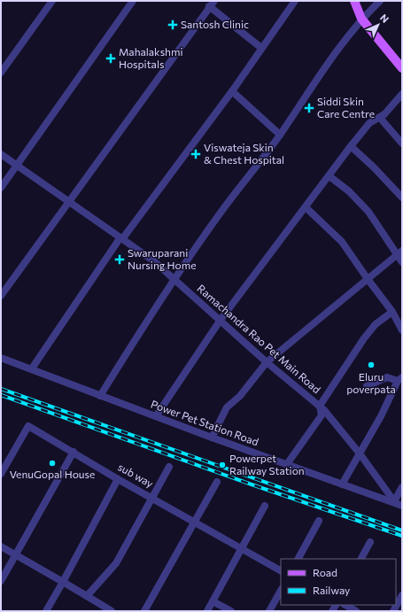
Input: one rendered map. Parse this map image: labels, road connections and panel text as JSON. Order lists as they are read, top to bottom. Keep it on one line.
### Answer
{"streets":{"street":["Ramachandra Rao Pet Main Road","Power Pet Station Road","sub way"]},"crossings":[["Ramachandra Rao Pet Main Road","Power Pet Station Road"]],"places":{"health":["Santosh Clinic","Mahalakshmi Hospitals","Siddi Skin Care Centre","Viswateja Skin & Chest Hospital","Swaruparani Nursing Home"],"other":["Eluru poverpata","VenuGopal House","Powerpet Railway Station"]},"legend":["Road","Railway"],"north":"top right"}
